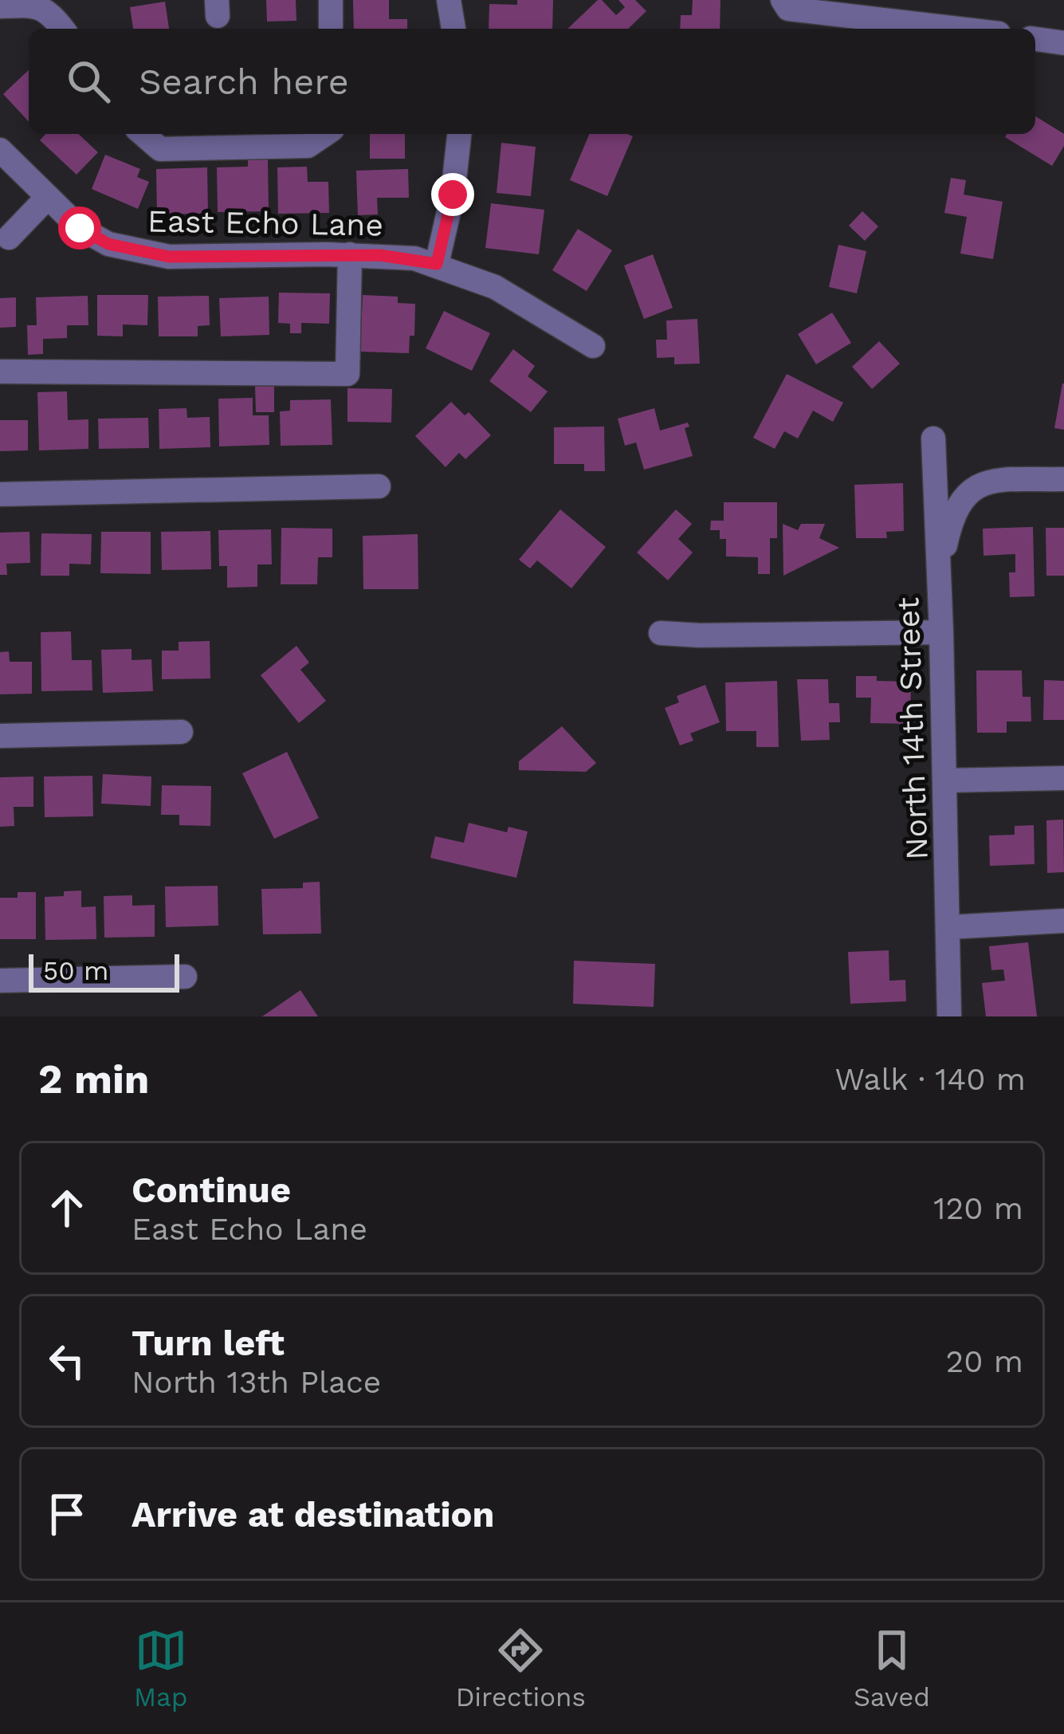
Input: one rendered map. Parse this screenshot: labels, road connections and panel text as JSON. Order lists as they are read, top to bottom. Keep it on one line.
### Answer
{"streets":{"street":["East Echo Lane","North 14th Street"]},"scale_bar":"50 m","page":{"search":"Search here","scale":"50 m","heading":["2 min","Walk · 140 m"],"list":[["Continue","East Echo Lane","120 m"],["Turn left","North 13th Place","20 m"],"Arrive at destination"],"nav":["Map","Directions","Saved"]}}
